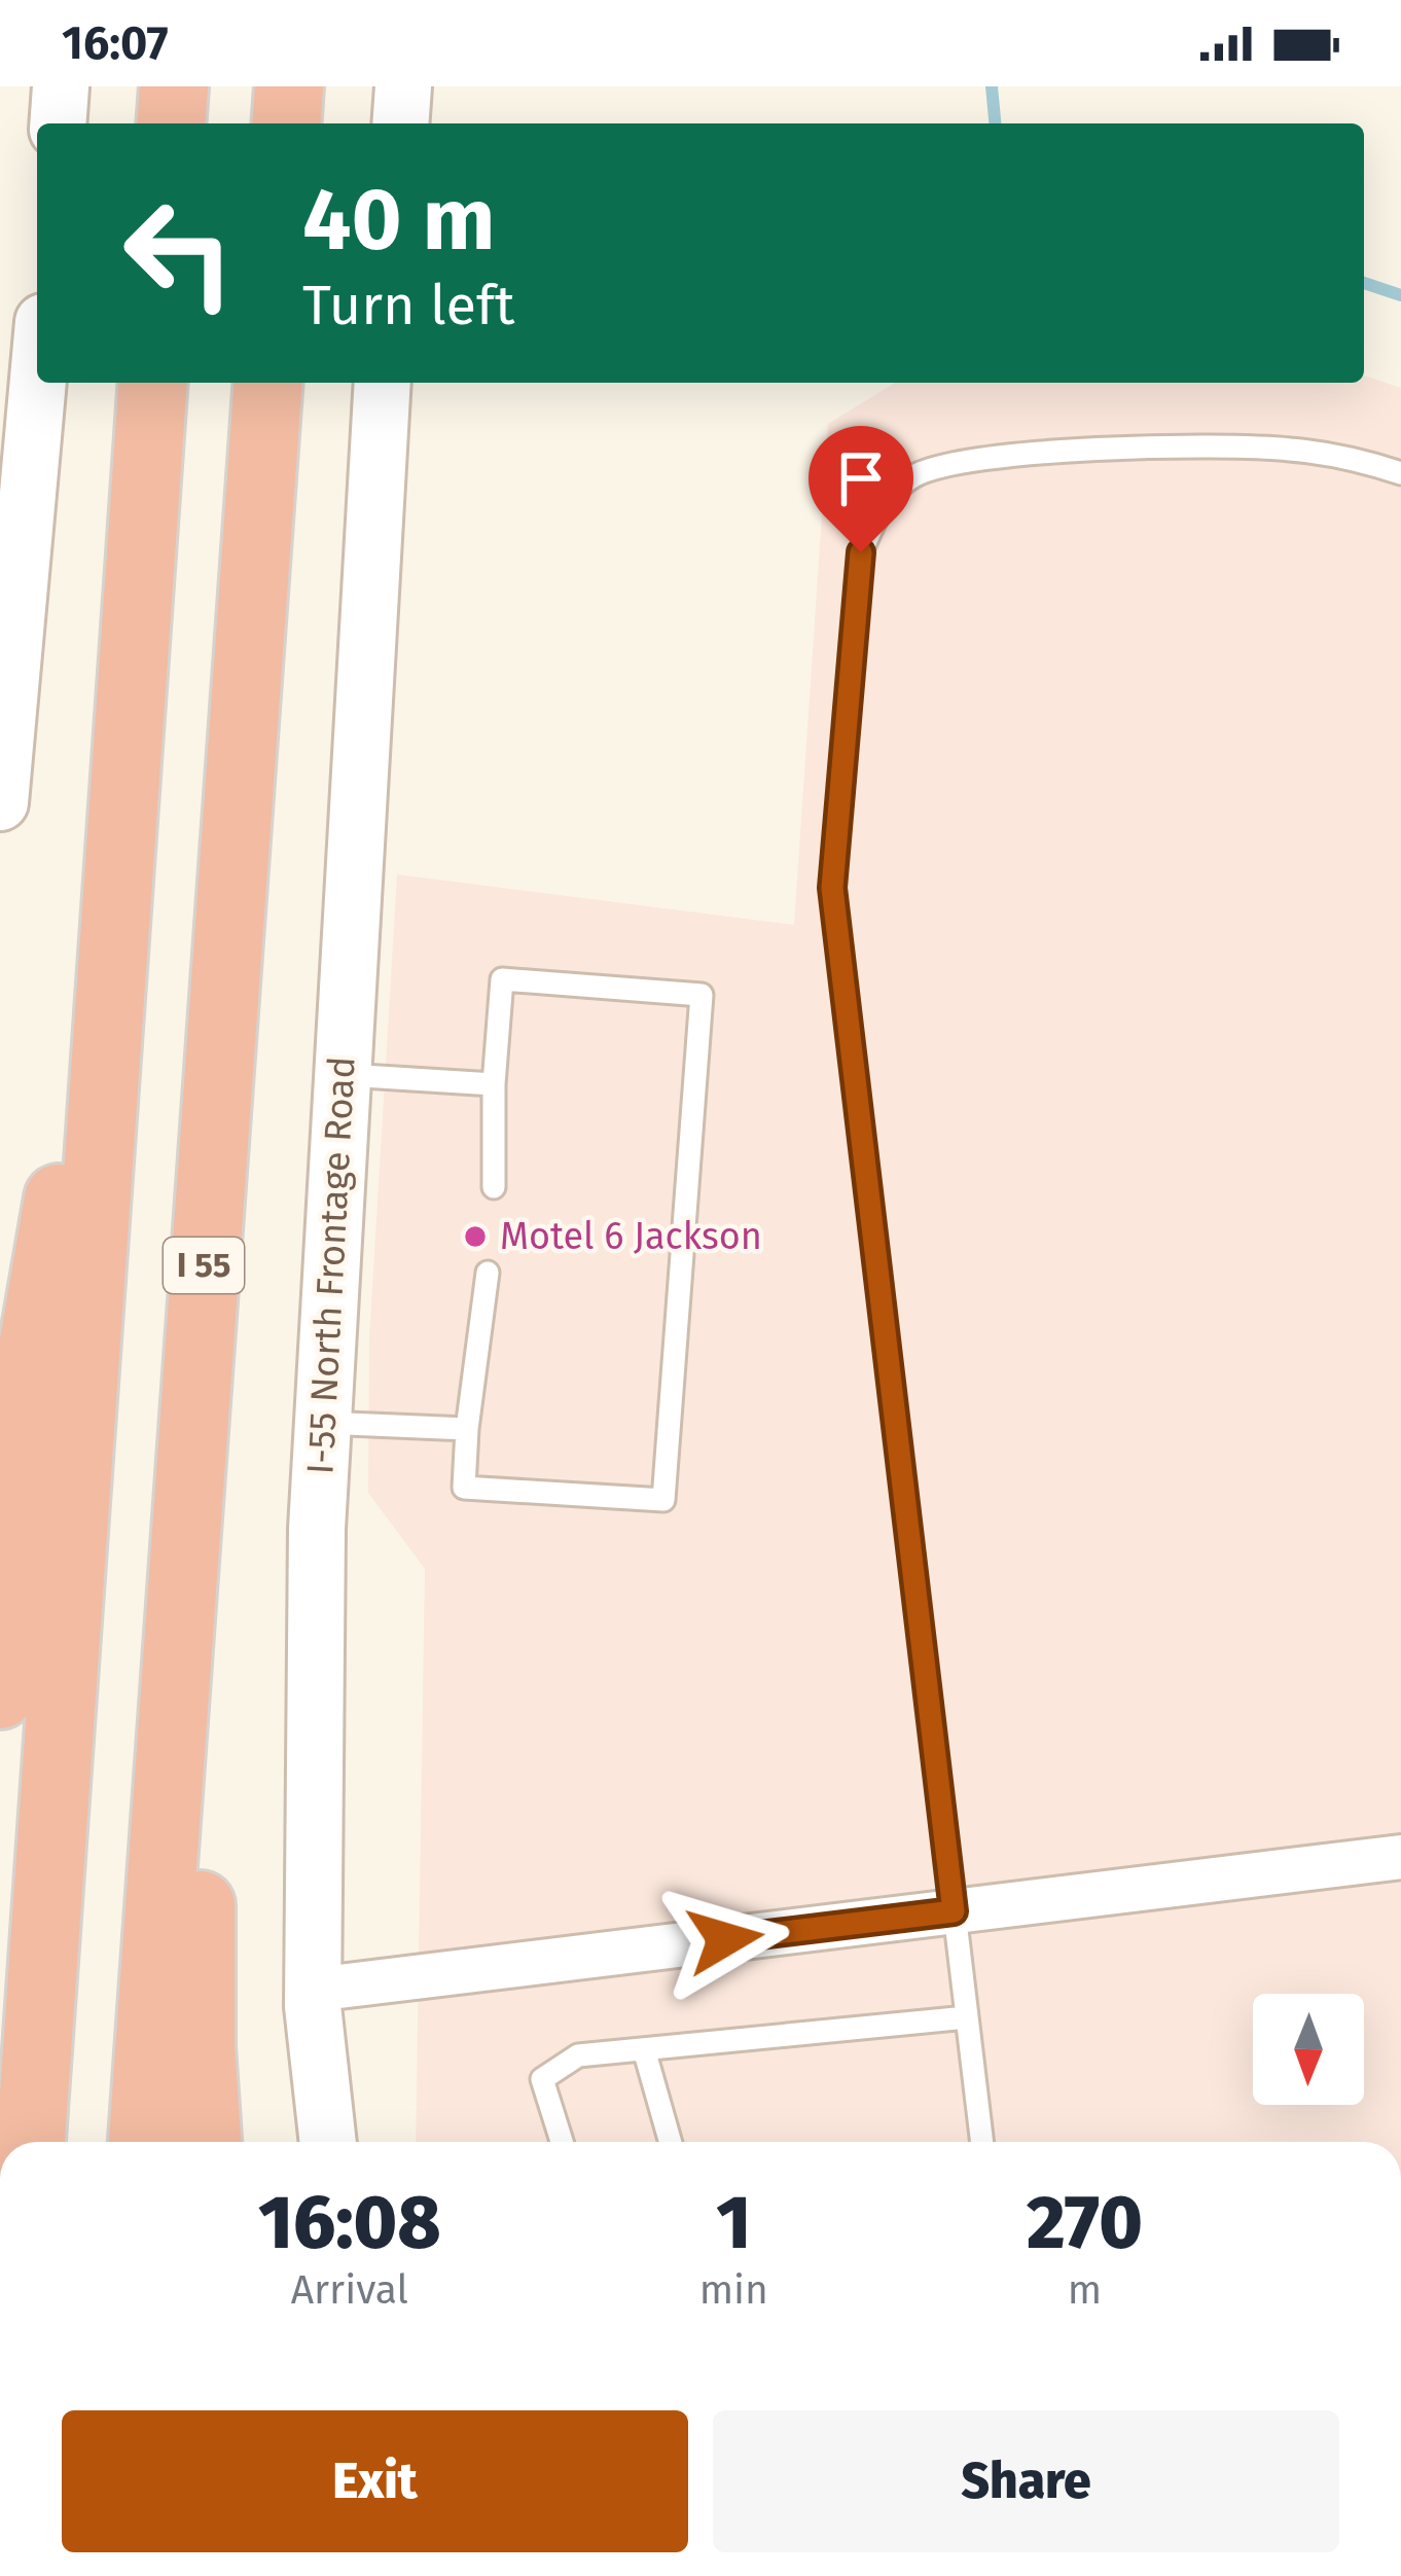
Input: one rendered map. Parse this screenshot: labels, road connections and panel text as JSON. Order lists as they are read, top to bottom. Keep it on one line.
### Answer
{"streets":{"highway":["I 55"],"street":["I-55 North Frontage Road"]},"places":["Motel 6 Jackson"],"north":"bottom","page":{"status":"16:07","turn":["40 m","Turn left"],"eta":["16:08","Arrival","1","min","270","m"],"buttons":["Exit","Share"]}}
